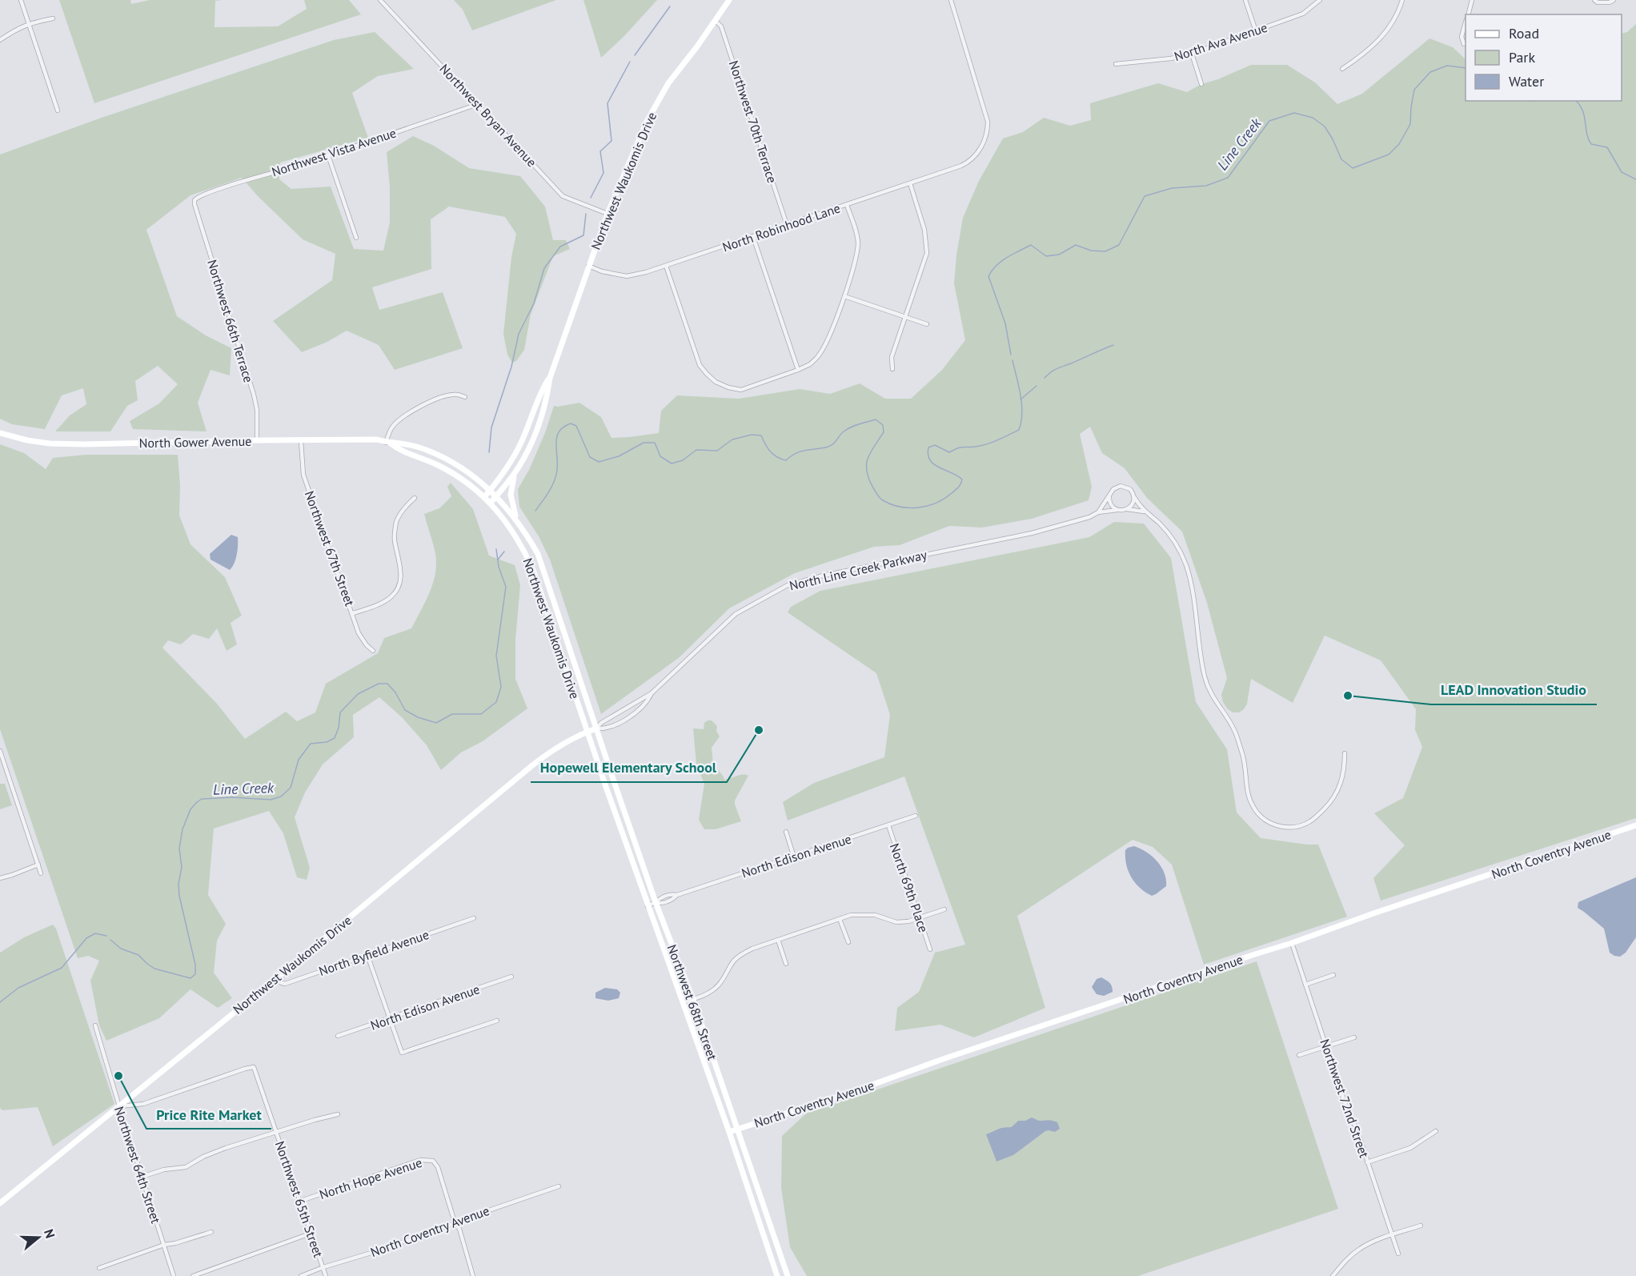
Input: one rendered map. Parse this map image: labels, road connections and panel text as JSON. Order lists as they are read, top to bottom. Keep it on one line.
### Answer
{"streets":{"main road":["Northwest Waukomis Drive","North Gower Avenue","North Coventry Avenue","Northwest 68th Street"],"street":["North Ava Avenue","Northwest Bryan Avenue","Northwest 70th Terrace","Northwest Vista Avenue","North Robinhood Lane","Northwest 66th Terrace","Northwest 67th Street","North Line Creek Parkway","North Edison Avenue","North 69th Place","North Byfield Avenue","Northwest 72nd Street","Northwest 64th Street","North Hope Avenue","Northwest 65th Street"]},"crossings":[["Northwest Bryan Avenue","Northwest Vista Avenue"],["Northwest Bryan Avenue","Northwest Waukomis Drive"],["Northwest 70th Terrace","Northwest Waukomis Drive"],["Northwest 70th Terrace","North Robinhood Lane"],["Northwest Vista Avenue","Northwest 66th Terrace"],["Northwest Waukomis Drive","North Robinhood Lane"],["Northwest Waukomis Drive","North Gower Avenue"],["Northwest Waukomis Drive","North Line Creek Parkway"],["Northwest Waukomis Drive","North Byfield Avenue"],["Northwest Waukomis Drive","Northwest 68th Street"],["Northwest Waukomis Drive","Northwest 64th Street"],["Northwest Waukomis Drive","Northwest 65th Street"],["Northwest 66th Terrace","North Gower Avenue"],["North Gower Avenue","Northwest 67th Street"],["North Line Creek Parkway","Northwest 68th Street"],["North Coventry Avenue","Northwest 68th Street"],["North Coventry Avenue","Northwest 72nd Street"],["North Coventry Avenue","North Hope Avenue"],["North Coventry Avenue","Northwest 65th Street"],["North Edison Avenue","North 69th Place"],["North Edison Avenue","Northwest 68th Street"],["Northwest 64th Street","Northwest 65th Street"],["North Hope Avenue","Northwest 65th Street"]],"water":["Line Creek"],"places":["LEAD Innovation Studio","Hopewell Elementary School","Price Rite Market"],"legend":["Road","Park","Water"],"north":"right"}
